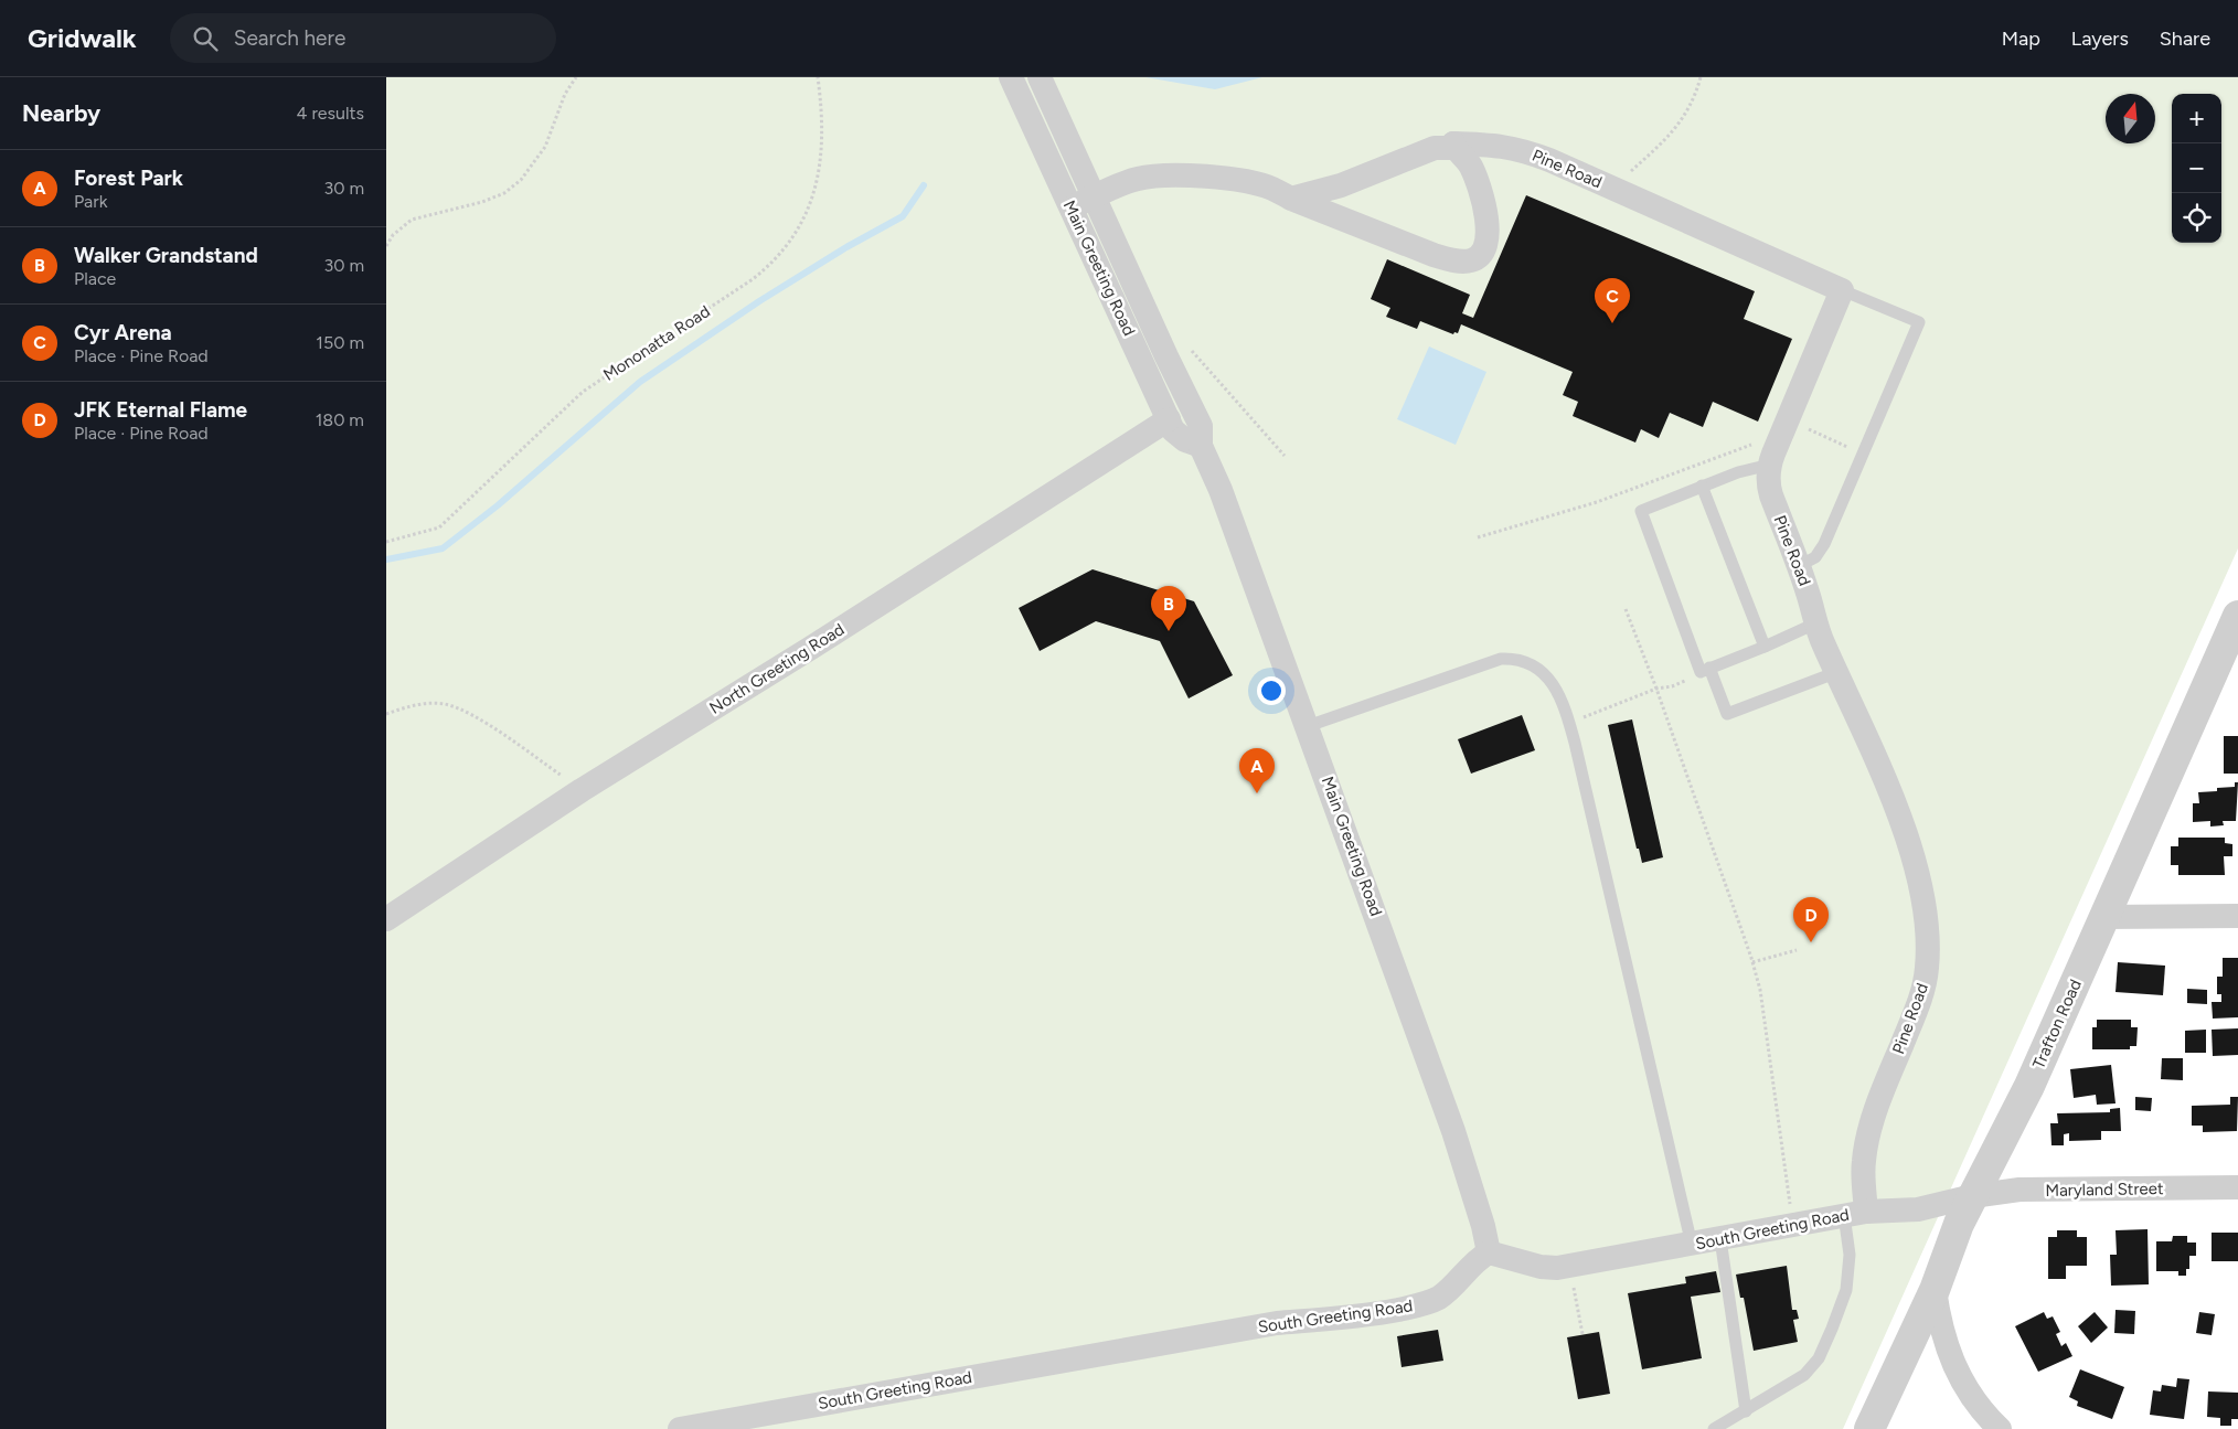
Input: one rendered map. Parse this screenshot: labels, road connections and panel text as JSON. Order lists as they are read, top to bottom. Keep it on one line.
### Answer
{"streets":{"street":["Pine Road","Main Greeting Road","North Greeting Road","Trafton Road","Maryland Street","South Greeting Road"],"path":["Mononatta Road"]},"crossings":[["Pine Road","South Greeting Road"],["Main Greeting Road","North Greeting Road"],["Main Greeting Road","South Greeting Road"],["Trafton Road","Maryland Street"],["Trafton Road","South Greeting Road"],["Maryland Street","South Greeting Road"]],"north":"top","page":{"header":"Gridwalk","search":"Search here","nav":["Map","Layers","Share"],"heading":["Nearby","4 results"],"map_buttons":["+","−"],"list":[{"mark":"A","name":"Forest Park","note":"Park","value":"30 m"},{"mark":"B","name":"Walker Grandstand","note":"Place","value":"30 m"},{"mark":"C","name":"Cyr Arena","note":"Place · Pine Road","value":"150 m"},{"mark":"D","name":"JFK Eternal Flame","note":"Place · Pine Road","value":"180 m"}],"pins":["C","B","A","D"]}}
